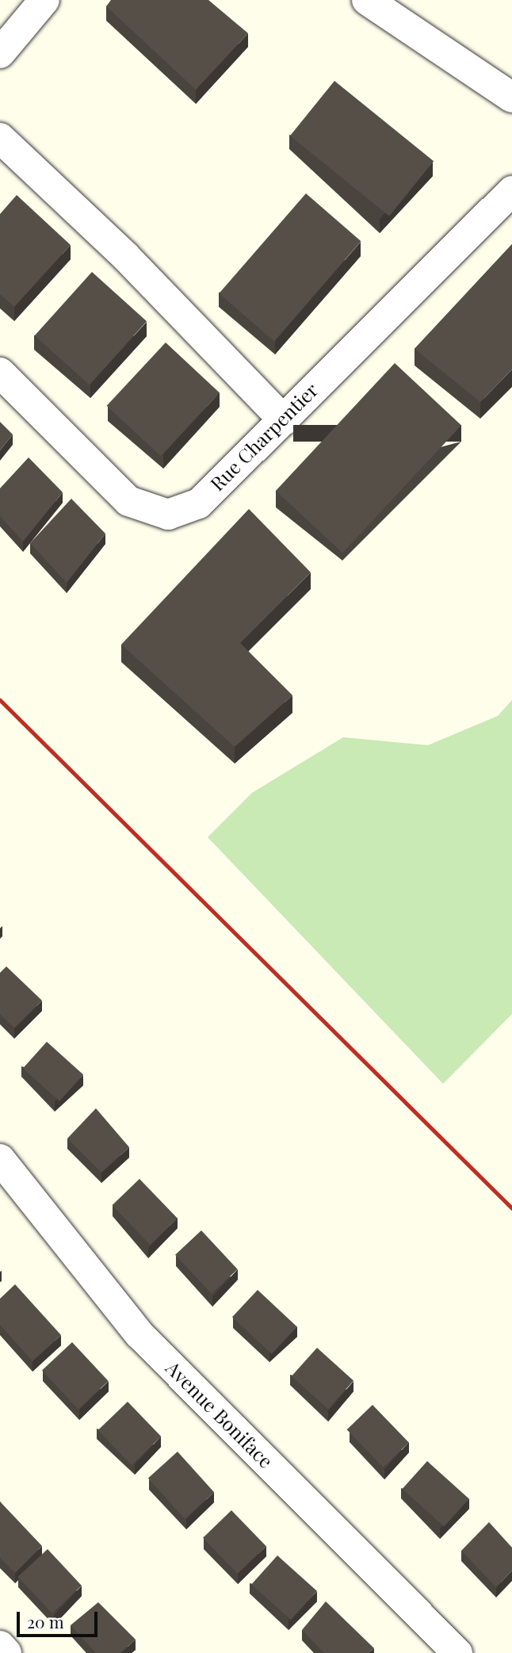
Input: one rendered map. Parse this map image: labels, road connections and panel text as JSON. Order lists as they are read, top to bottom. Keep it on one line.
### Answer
{"streets":{"street":["Rue Charpentier","Avenue Boniface"]},"scale_bar":"20 m"}
